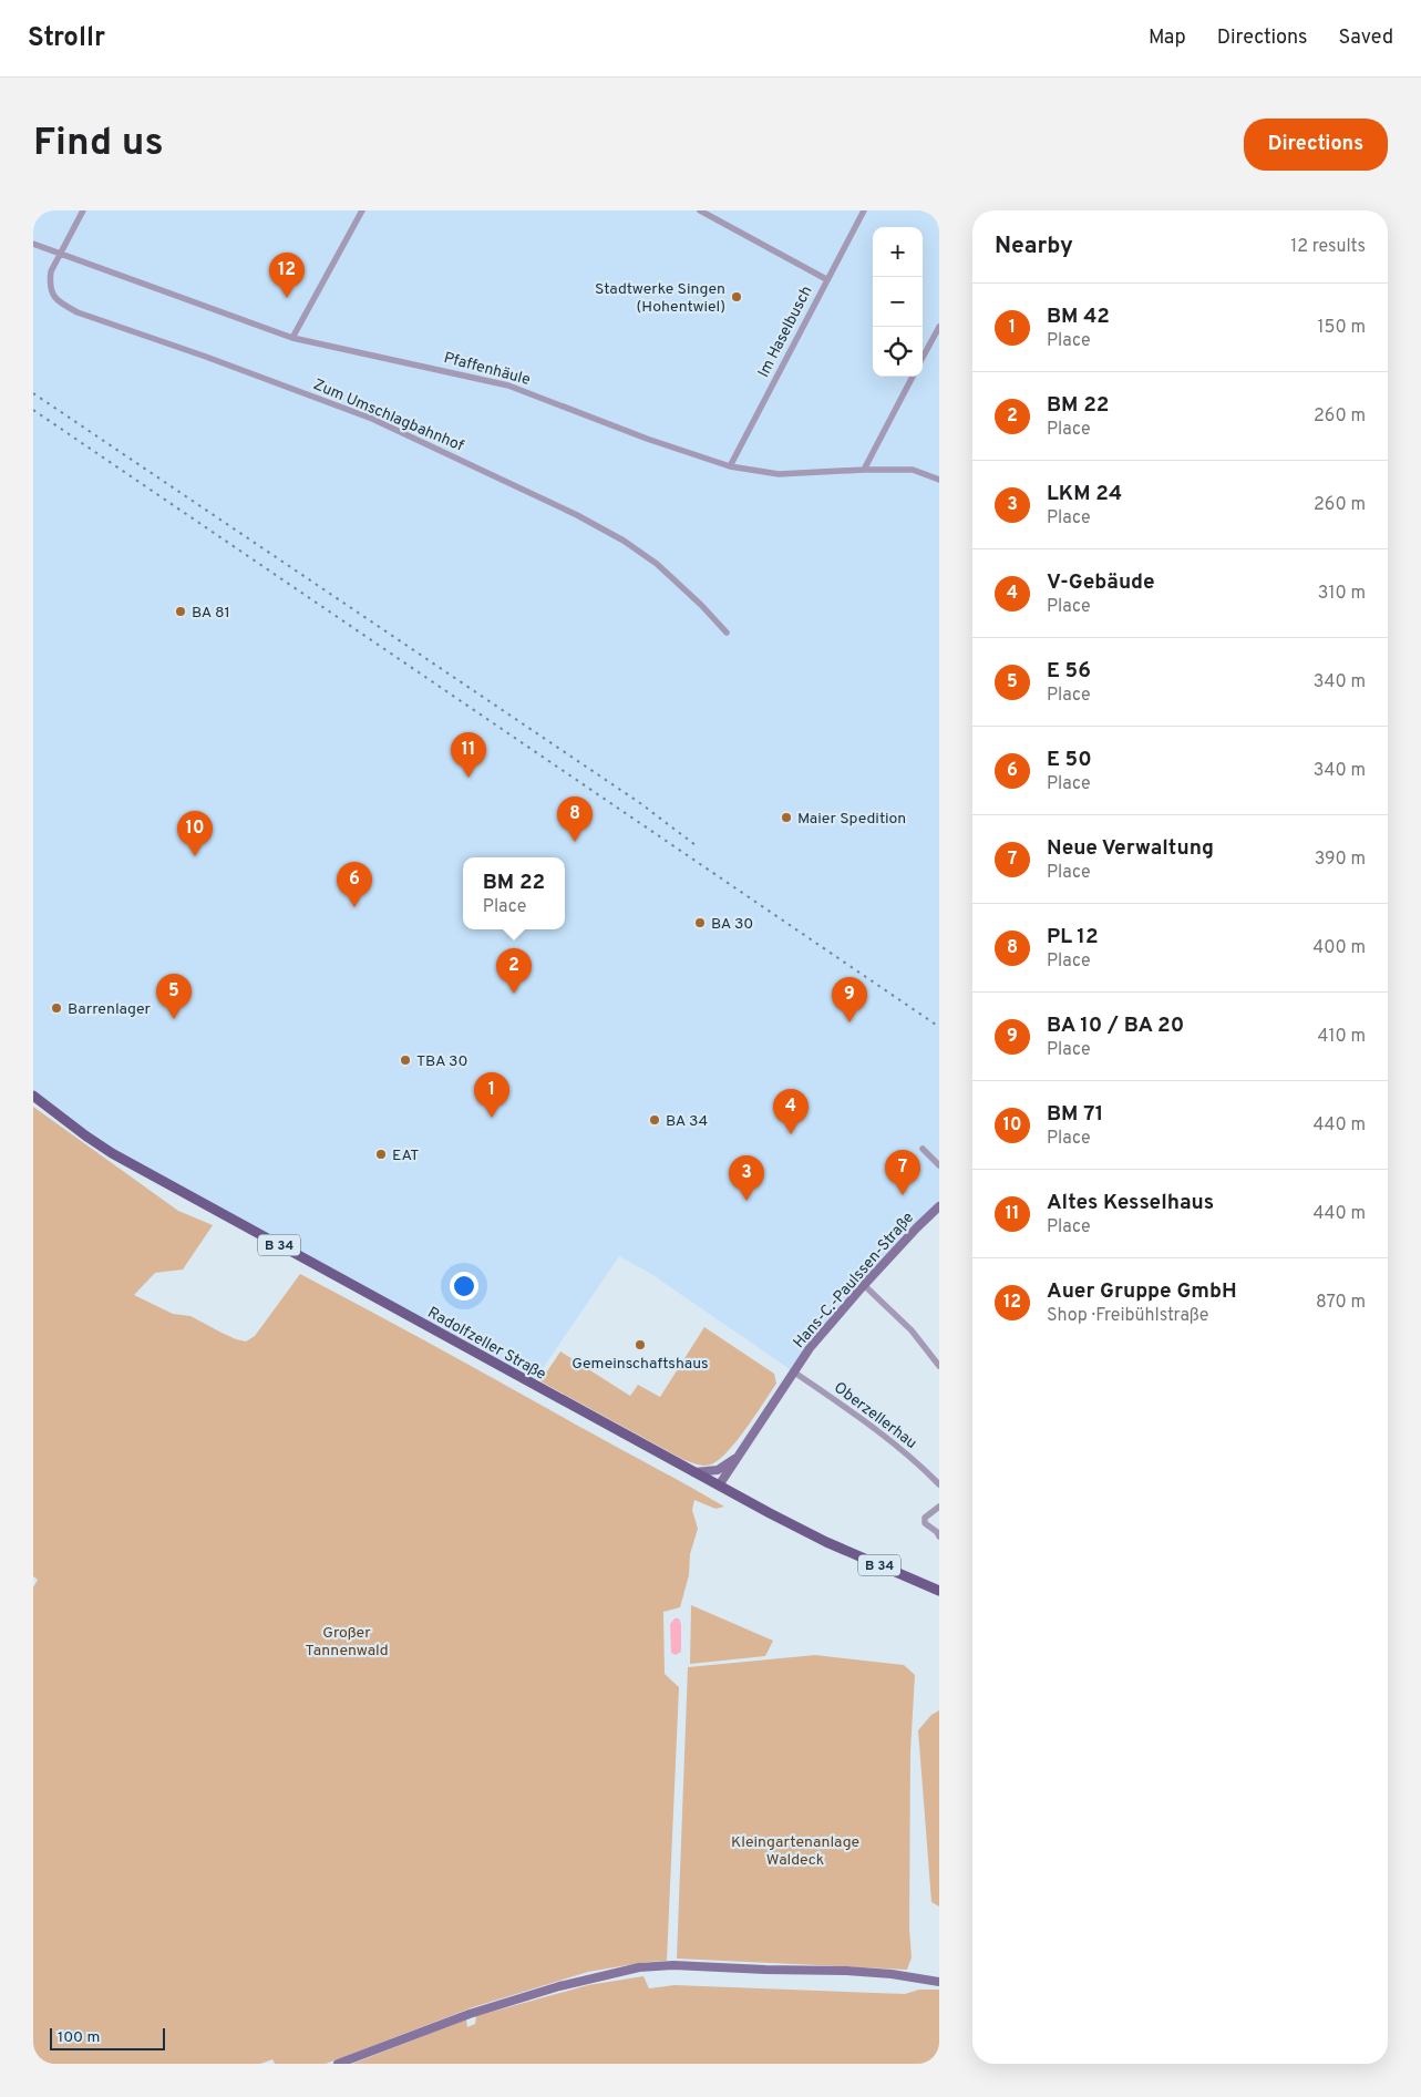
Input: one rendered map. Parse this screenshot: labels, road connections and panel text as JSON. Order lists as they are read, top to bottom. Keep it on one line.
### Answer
{"streets":{"main road":["B 34","Hans-C.-Paulssen-Straße","Radolfzeller Straße"],"street":["Im Haselbusch","Pfaffenhäule","Zum Umschlagbahnhof","Oberzellerhau"]},"crossings":[["Im Haselbusch","Pfaffenhäule"],["Pfaffenhäule","Zum Umschlagbahnhof"],["Hans-C.-Paulssen-Straße","Radolfzeller Straße"],["Hans-C.-Paulssen-Straße","Oberzellerhau"]],"parks":["Großer Tannenwald","Kleingartenanlage Waldeck"],"places":["Stadtwerke Singen (Hohentwiel)","BA 81","Maier Spedition","BA 30","Barrenlager","TBA 30","BA 34","EAT","Gemeinschaftshaus"],"scale_bar":"100 m","page":{"header":"Strollr","nav":["Map","Directions","Saved"],"buttons":"Directions","title":"Find us","heading":["Nearby","12 results"],"map_buttons":["+","−"],"pins":["12","11","8","10","6","2","5","9","1","4","7","3"],"list":[{"mark":"1","name":"BM 42","note":"Place","value":"150 m"},{"mark":"2","name":"BM 22","note":"Place","value":"260 m"},{"mark":"3","name":"LKM 24","note":"Place","value":"260 m"},{"mark":"4","name":"V-Gebäude","note":"Place","value":"310 m"},{"mark":"5","name":"E 56","note":"Place","value":"340 m"},{"mark":"6","name":"E 50","note":"Place","value":"340 m"},{"mark":"7","name":"Neue Verwaltung","note":"Place","value":"390 m"},{"mark":"8","name":"PL 12","note":"Place","value":"400 m"},{"mark":"9","name":"BA 10 / BA 20","note":"Place","value":"410 m"},{"mark":"10","name":"BM 71","note":"Place","value":"440 m"},{"mark":"11","name":"Altes Kesselhaus","note":"Place","value":"440 m"},{"mark":"12","name":"Auer Gruppe GmbH","note":"Shop · Freibühlstraße","value":"870 m"}],"popup":["BM 22","Place"],"scale":"100 m"}}
